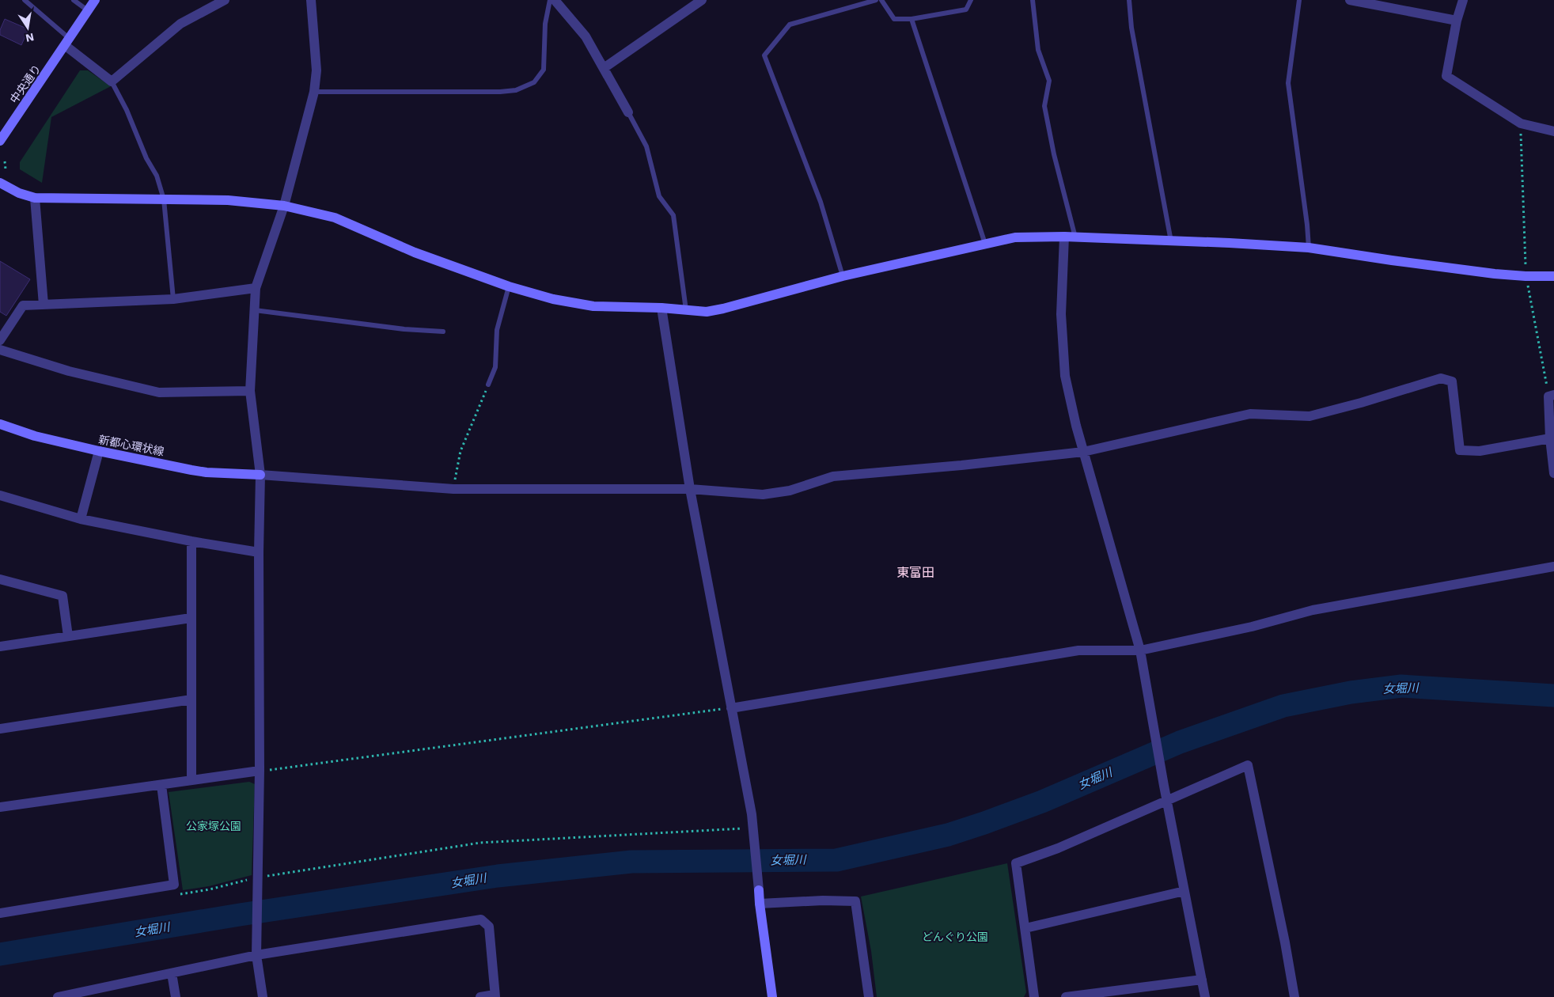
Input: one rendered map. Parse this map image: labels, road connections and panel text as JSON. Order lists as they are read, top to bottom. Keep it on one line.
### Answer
{"streets":{"street":["中央通り","新都心環状線"]},"districts":["東富田"],"water":["女堀川"],"parks":["公家塚公園","どんぐり公園"],"north":"bottom"}
